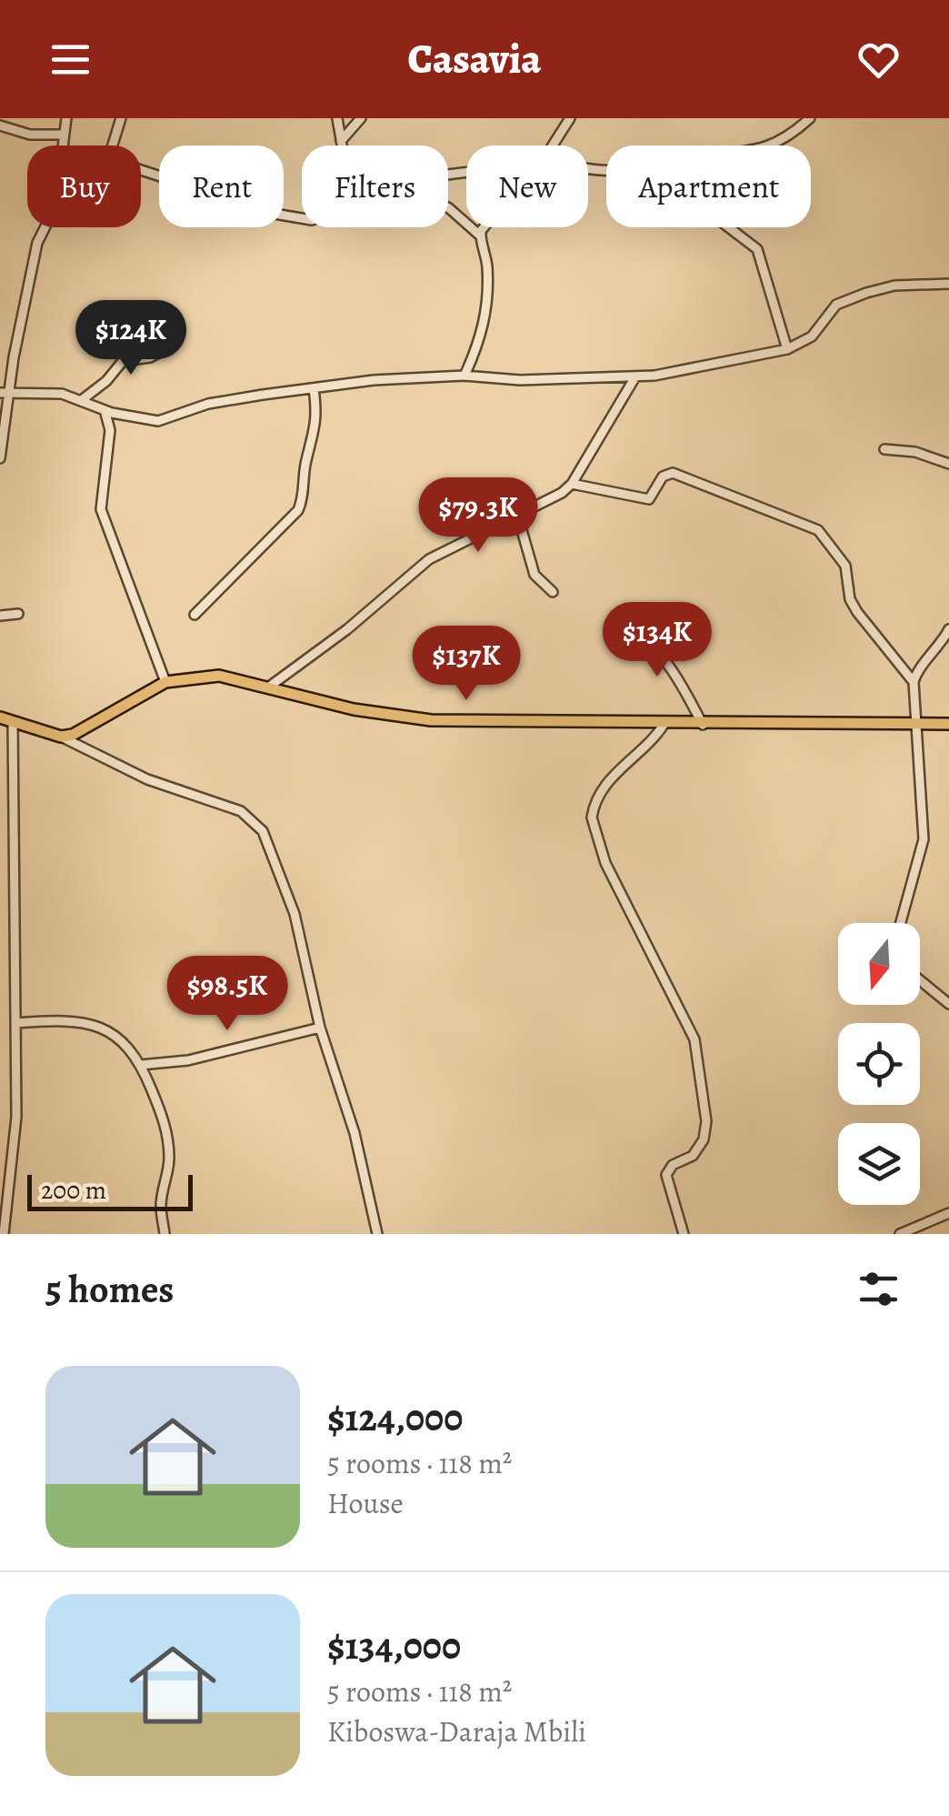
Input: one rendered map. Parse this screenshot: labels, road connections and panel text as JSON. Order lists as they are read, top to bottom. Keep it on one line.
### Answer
{"scale_bar":"200 m","north":"bottom","page":{"header":"Casavia","chip":["Buy","Rent","Filters","New","Apartment"],"price":["$124K","$79.3K","$134K","$137K","$98.5K"],"scale":"200 m","heading":"5 homes","list":[{"name":"$124,000","note":"5 rooms · 118 m² · House"},{"name":"$134,000","note":"5 rooms · 118 m² · Kiboswa-Daraja Mbili"}]}}
